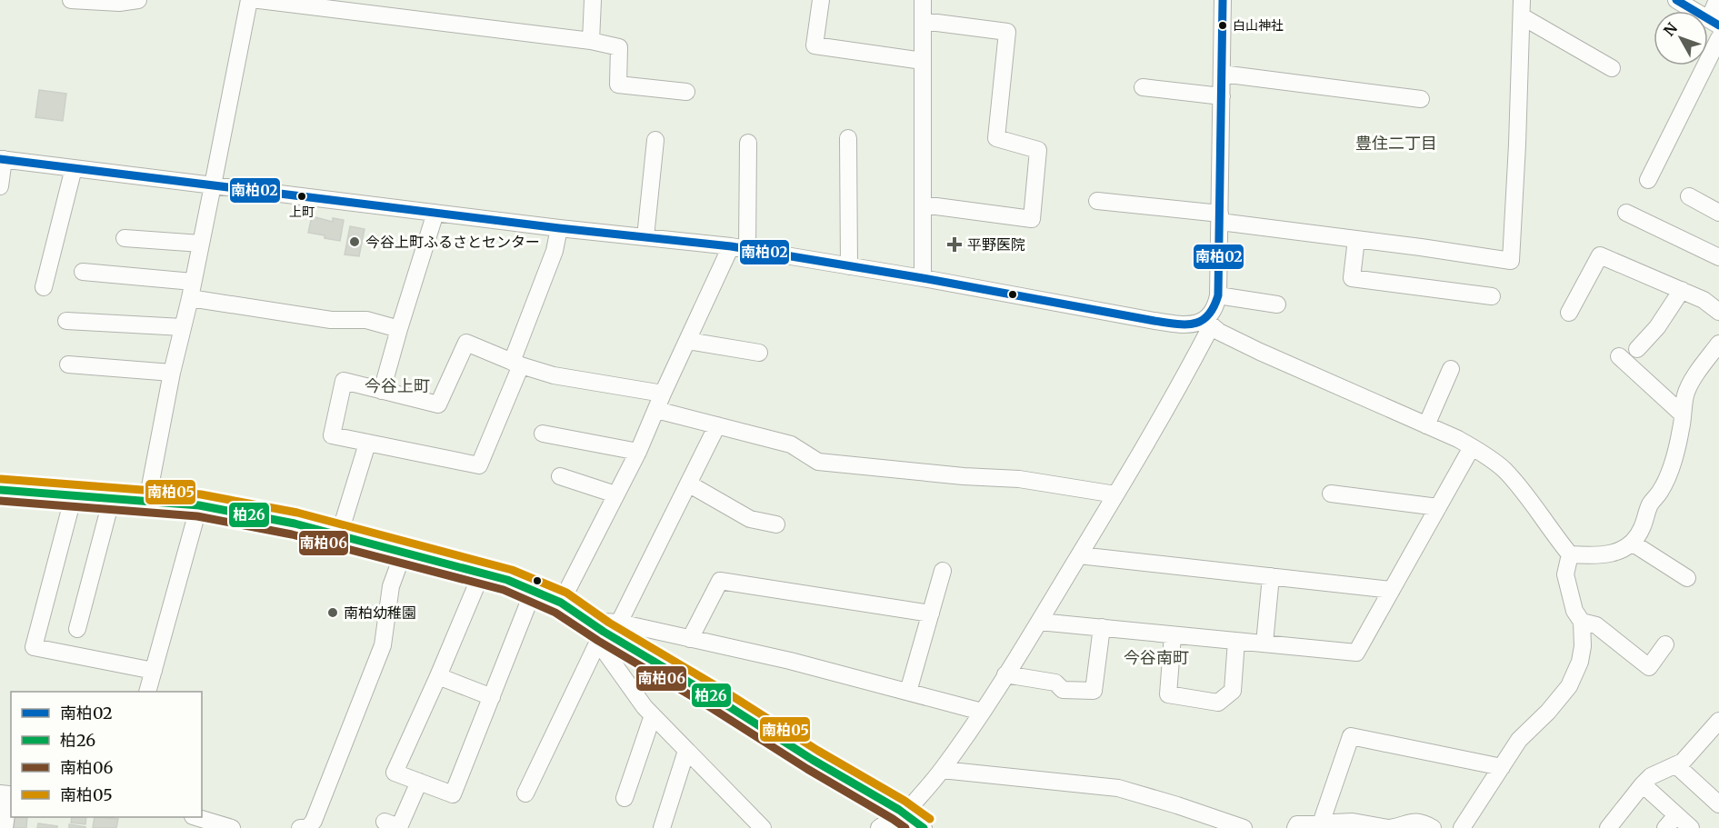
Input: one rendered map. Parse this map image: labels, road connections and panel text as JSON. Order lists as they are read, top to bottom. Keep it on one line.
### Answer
{"districts":["豊住二丁目","今谷上町","今谷南町"],"places":{"other":["白山神社","上町","今谷上町ふるさとセンター","南柏幼稚園"],"health":["平野医院"]},"lines":["transit line 南柏02","transit line 南柏05","transit line 柏26","transit line 南柏06"],"legend":["南柏02","柏26","南柏06","南柏05"],"north":"top left"}
